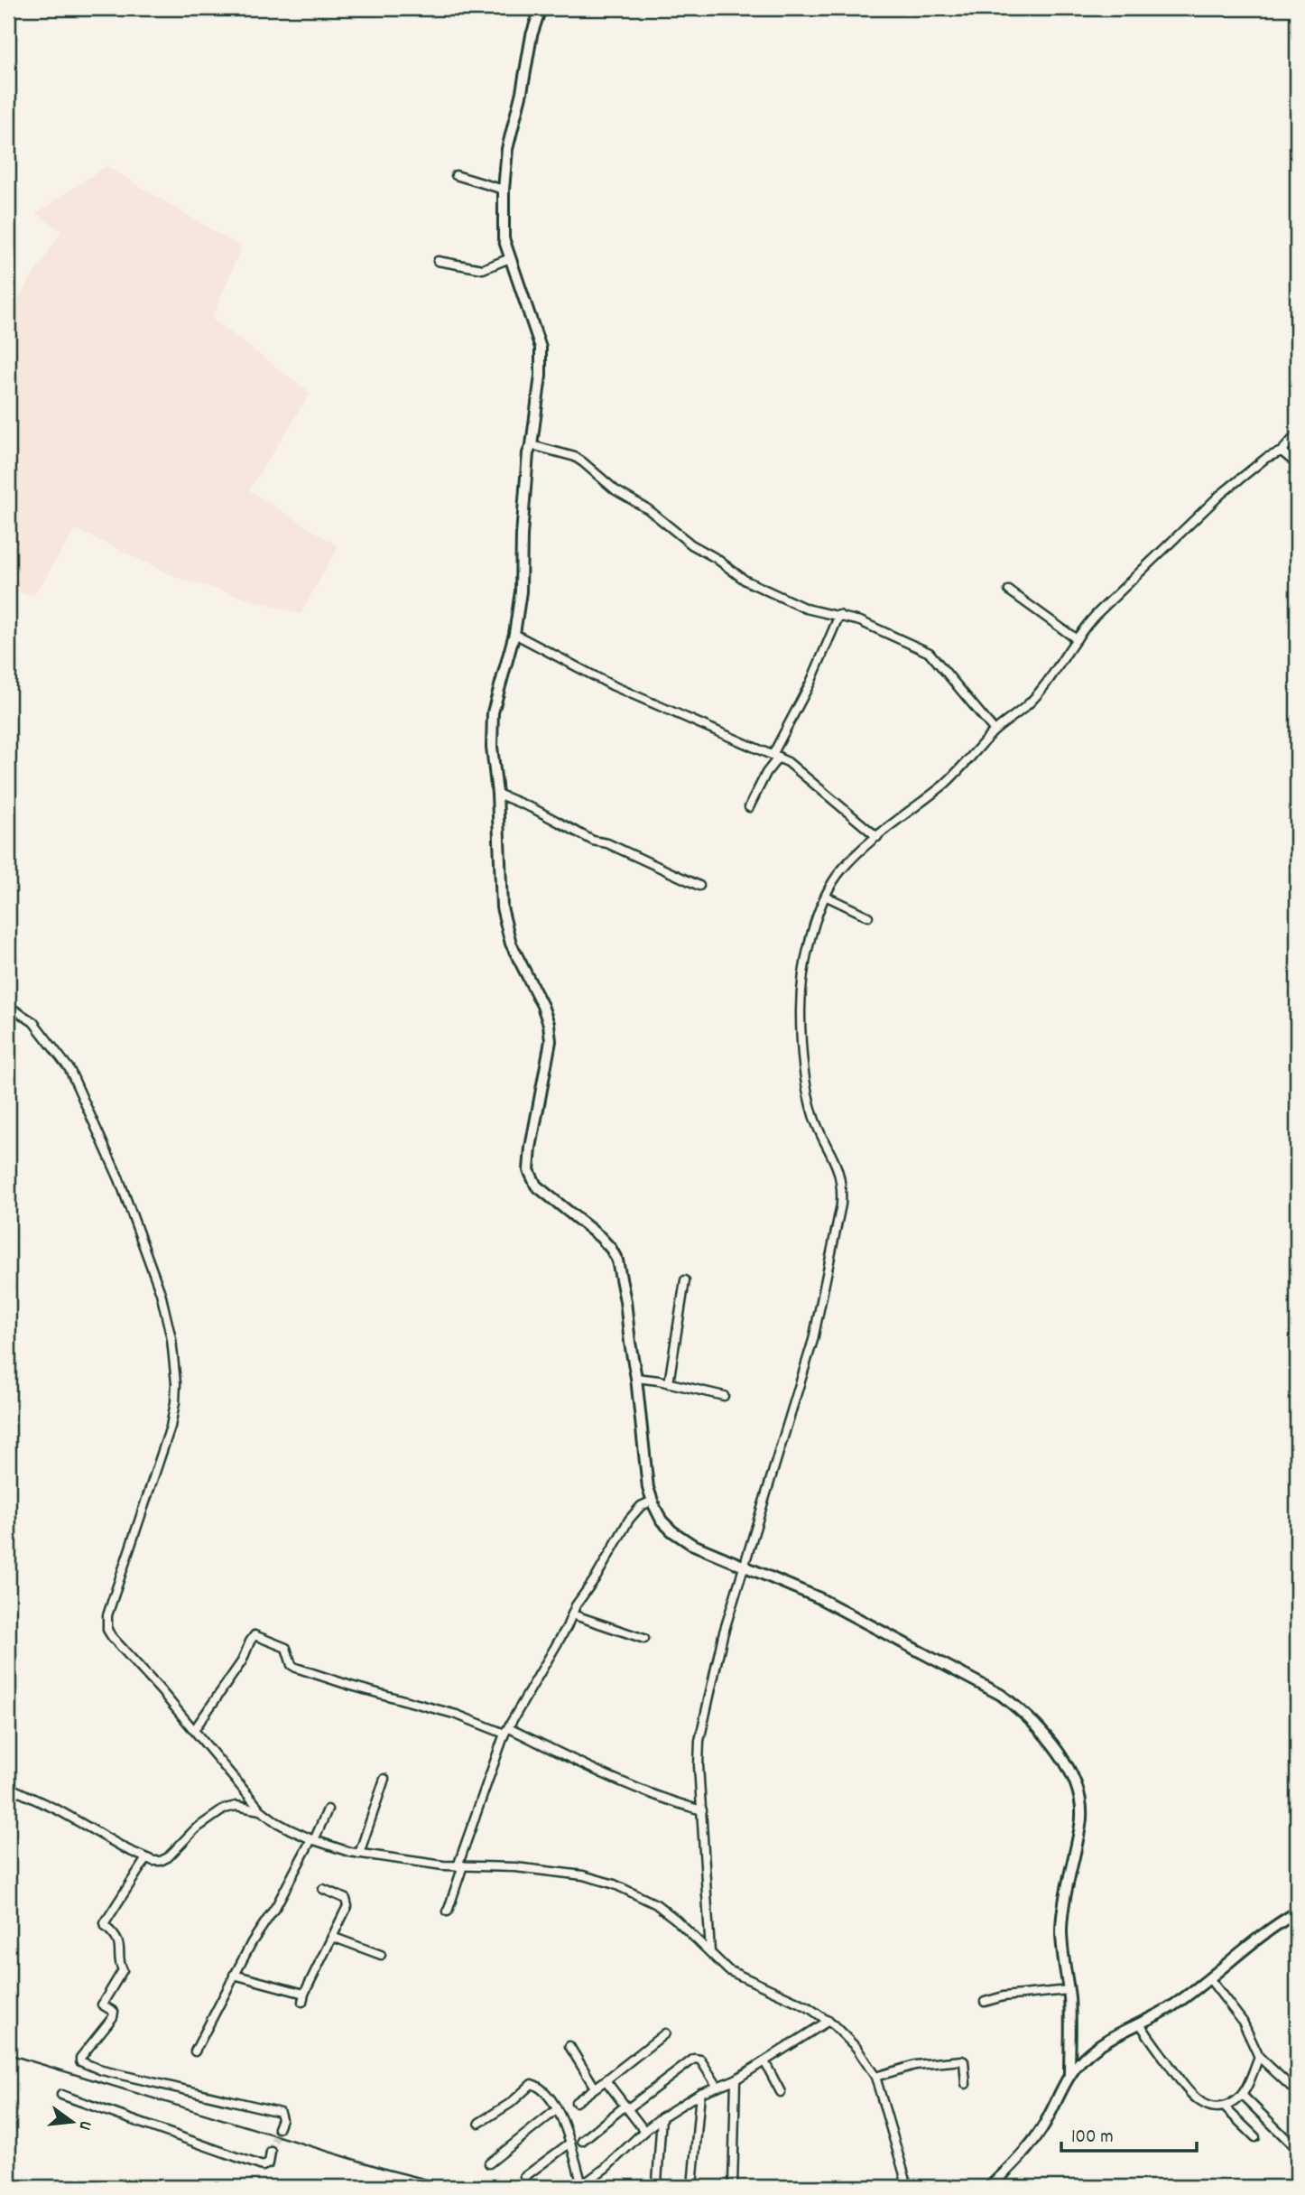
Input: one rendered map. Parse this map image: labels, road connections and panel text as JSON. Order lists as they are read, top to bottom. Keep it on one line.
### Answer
{"scale_bar":"100 m","north":"right"}
